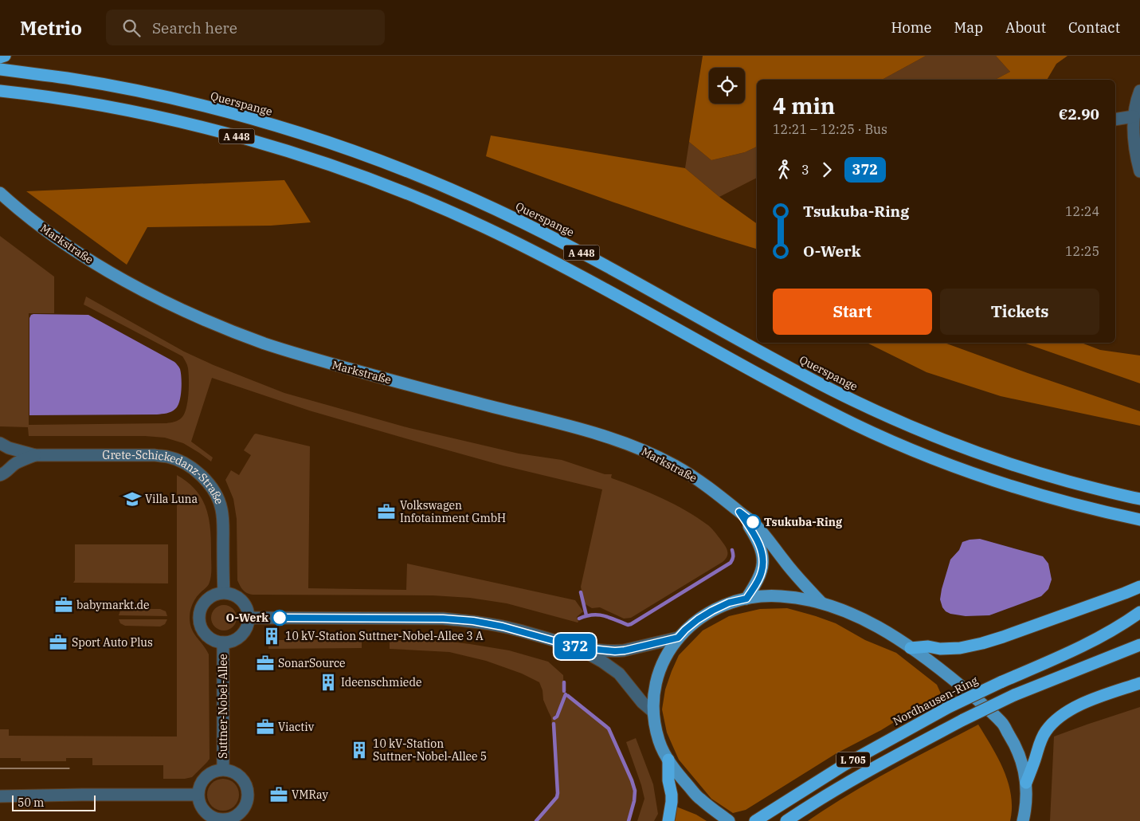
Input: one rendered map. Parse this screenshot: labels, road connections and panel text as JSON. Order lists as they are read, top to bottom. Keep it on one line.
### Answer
{"streets":{"highway":["Querspange","A 448","Nordhausen-Ring","L 705"],"main road":["Markstraße"],"street":["Grete-Schickedanz-Straße","Suttner-Nobel-Allee"]},"crossings":[["Grete-Schickedanz-Straße","Suttner-Nobel-Allee"]],"places":{"school or university":["Villa Luna"],"office":["Volkswagen Infotainment GmbH","babymarkt.de","Sport Auto Plus","SonarSource","Viactiv","VMRay"],"other":["Tsukuba-Ring","O-Werk"],"building":["10 kV-Station Suttner-Nobel-Allee 3 A","Ideenschmiede","10 kV-Station Suttner-Nobel-Allee 5"]},"lines":["bus line 372"],"scale_bar":"50 m","page":{"header":"Metrio","search":"Search here","nav":["Home","Map","About","Contact"],"on_map":"372","heading":["4 min","12:21 – 12:25 · Bus","€2.90"],"legs":["3","372"],"list":[{"name":"Tsukuba-Ring","value":"12:24"},{"name":"O-Werk","value":"12:25"}],"buttons":["Start","Tickets"],"scale":"50 m"}}
